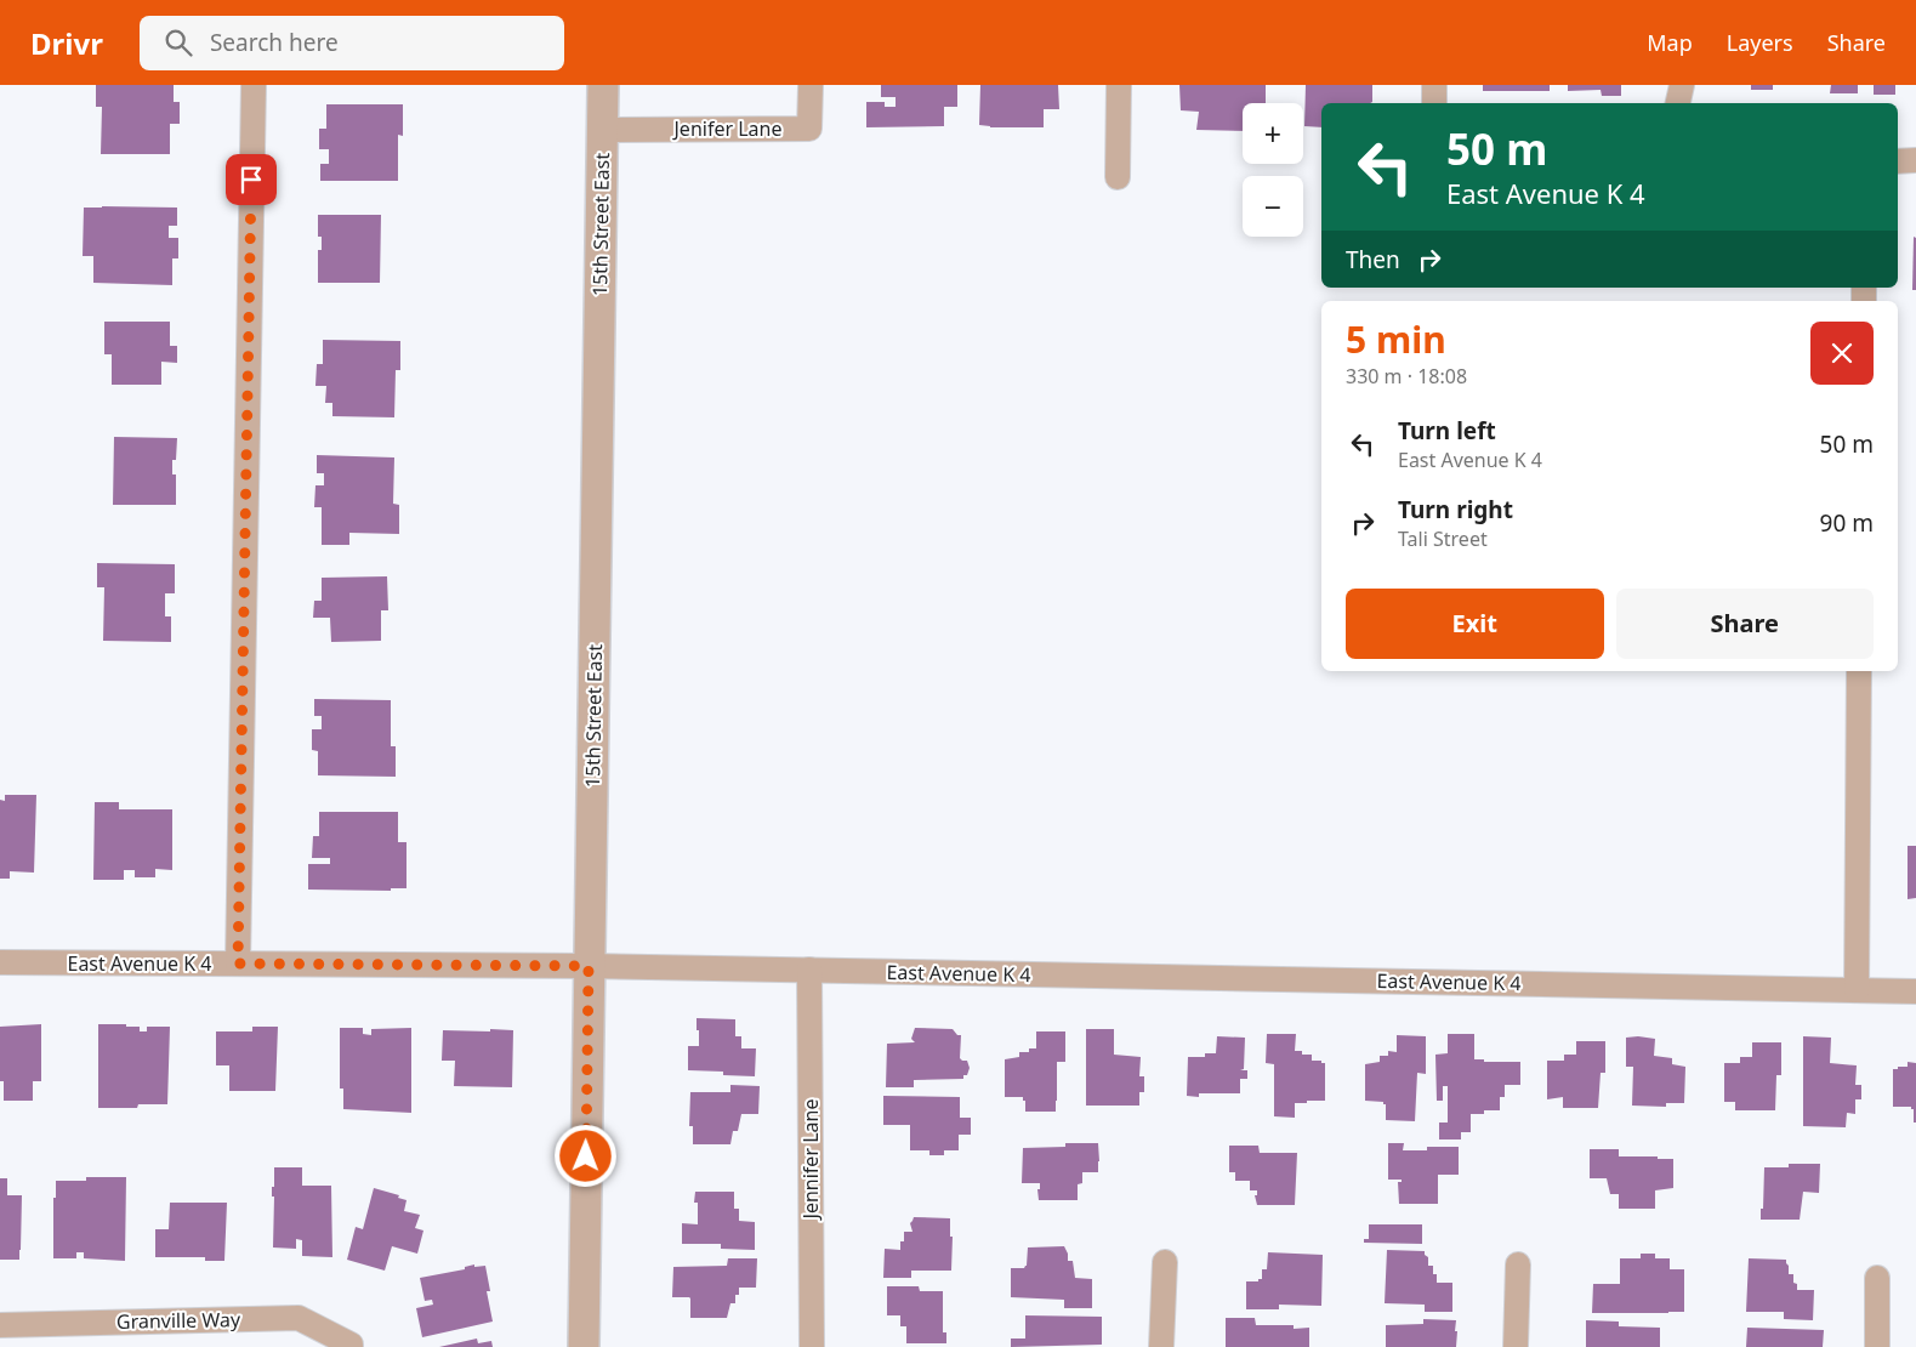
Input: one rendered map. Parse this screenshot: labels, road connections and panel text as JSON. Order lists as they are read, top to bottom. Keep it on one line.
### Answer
{"streets":{"street":["Jenifer Lane","15th Street East","East Avenue K 4","Jennifer Lane","Granville Way"]},"crossings":[["Jenifer Lane","15th Street East"],["15th Street East","East Avenue K 4"],["East Avenue K 4","Jennifer Lane"]],"page":{"header":"Drivr","search":"Search here","nav":["Map","Layers","Share"],"map_buttons":["+","−"],"turn":["50 m","East Avenue K 4"],"then":"Then","heading":["5 min","330 m · 18:08"],"list":[{"name":"Turn left","note":"East Avenue K 4","value":"50 m"},{"name":"Turn right","note":"Tali Street","value":"90 m"}],"buttons":["Exit","Share"]}}
